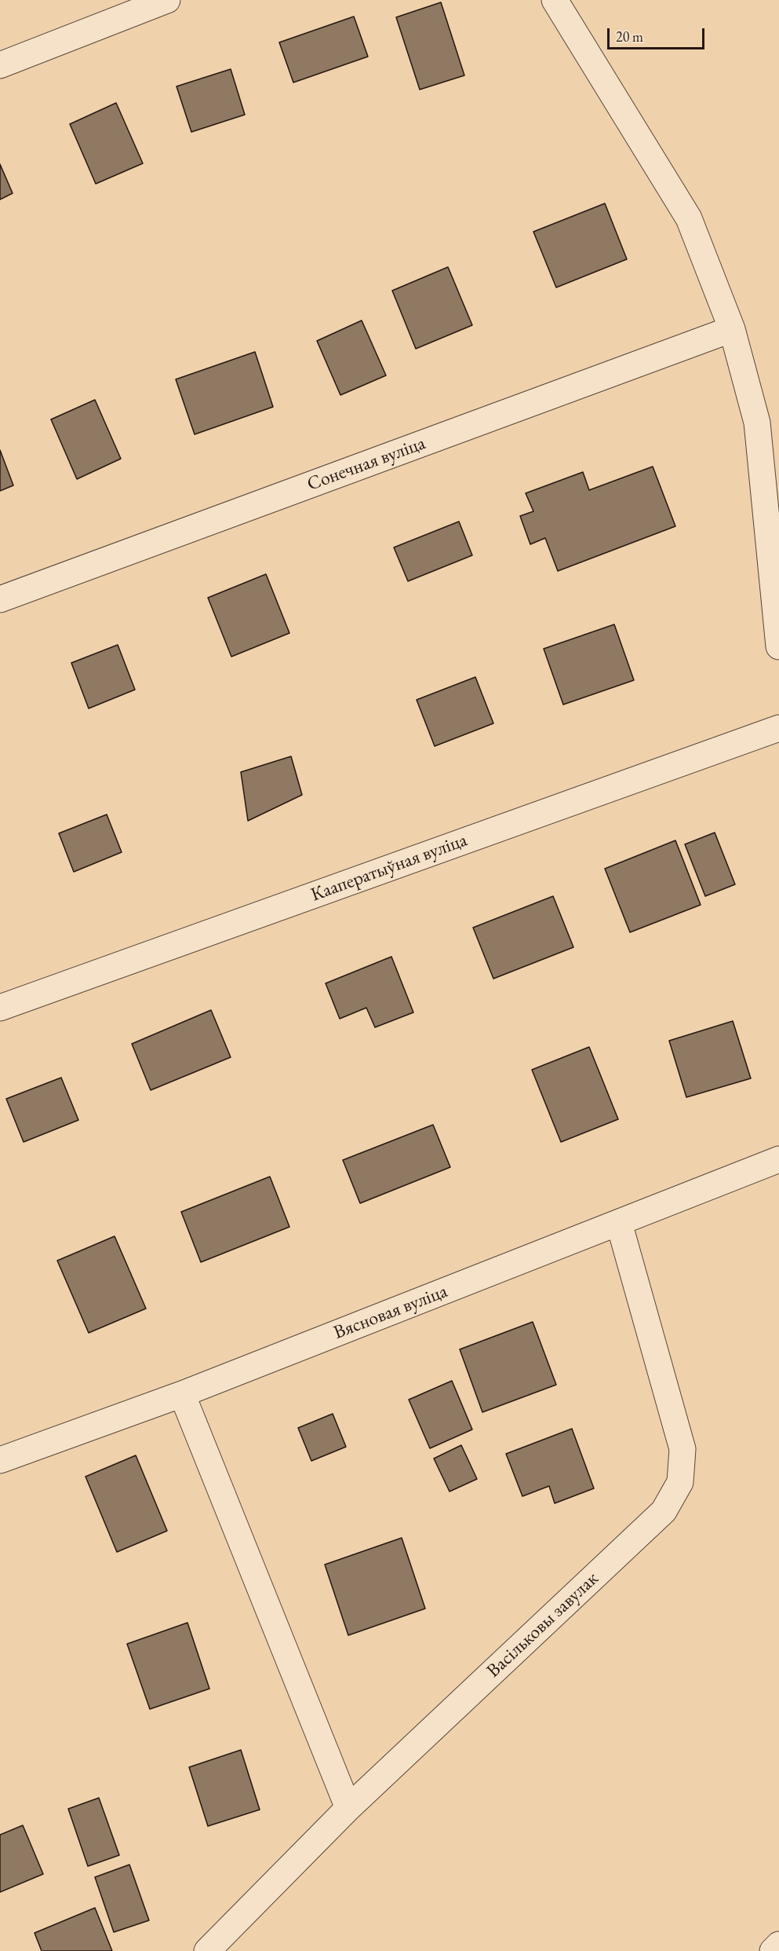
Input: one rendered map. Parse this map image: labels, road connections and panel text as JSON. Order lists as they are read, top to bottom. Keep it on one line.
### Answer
{"streets":{"street":["Сонечная вуліца","Кааператыўная вуліца","Вясновая вуліца","Васільковы завулак"]},"crossings":[["Вясновая вуліца","Васільковы завулак"]],"scale_bar":"20 m"}
